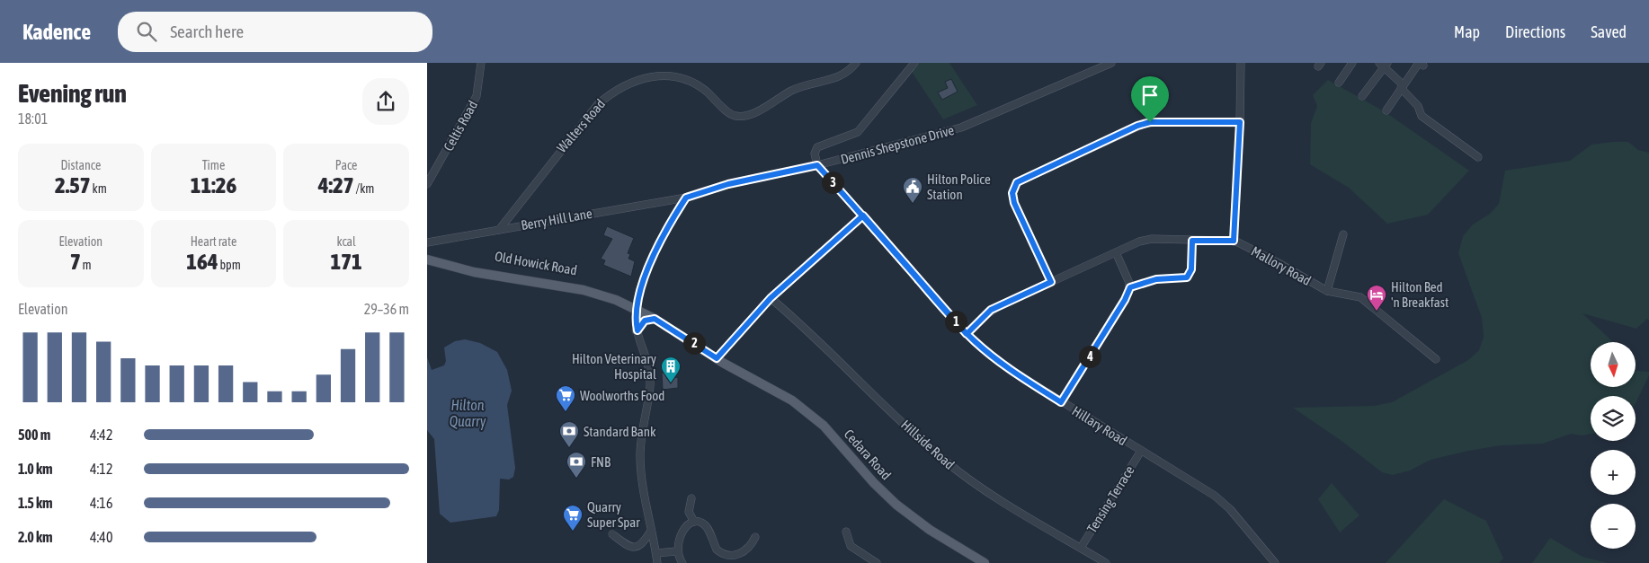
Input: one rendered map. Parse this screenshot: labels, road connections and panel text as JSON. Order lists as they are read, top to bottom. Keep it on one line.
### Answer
{"streets":{"main road":["Old Howick Road","Cedara Road"],"street":["Celtis Road","Walters Road","Dennis Shepstone Drive","Berry Hill Lane","Mallory Road","Hillary Road","Hillside Road","Tensing Terrace"]},"crossings":[["Walters Road","Berry Hill Lane"],["Dennis Shepstone Drive","Berry Hill Lane"],["Dennis Shepstone Drive","Hillary Road"],["Old Howick Road","Cedara Road"],["Mallory Road","Hillary Road"],["Hillary Road","Tensing Terrace"],["Hillside Road","Tensing Terrace"]],"water":["Hilton Quarry"],"places":{"public building":["Hilton Police Station"],"hotel":["Hilton Bed 'n Breakfast"],"building":["Hilton Veterinary Hospital"],"supermarket":["Woolworths Food","Quarry Super Spar"],"bank":["Standard Bank","FNB"]},"north":"bottom","page":{"header":"Kadence","search":"Search here","nav":["Map","Directions","Saved"],"heading":["Evening run","18:01"],"stats":[["Distance","2.57 km"],["Time","11:26"],["Pace","4:27 /km"],["Elevation","7 m"],["Heart rate","164 bpm"],["kcal","171"]],"pins":["3","1","2","4"],"chart":["Elevation","29–36 m"],"map_buttons":["+","−"],"list":[{"name":"500 m","note":"4:42"},{"name":"1.0 km","note":"4:12"},{"name":"1.5 km","note":"4:16"},{"name":"2.0 km","note":"4:40"}]}}
